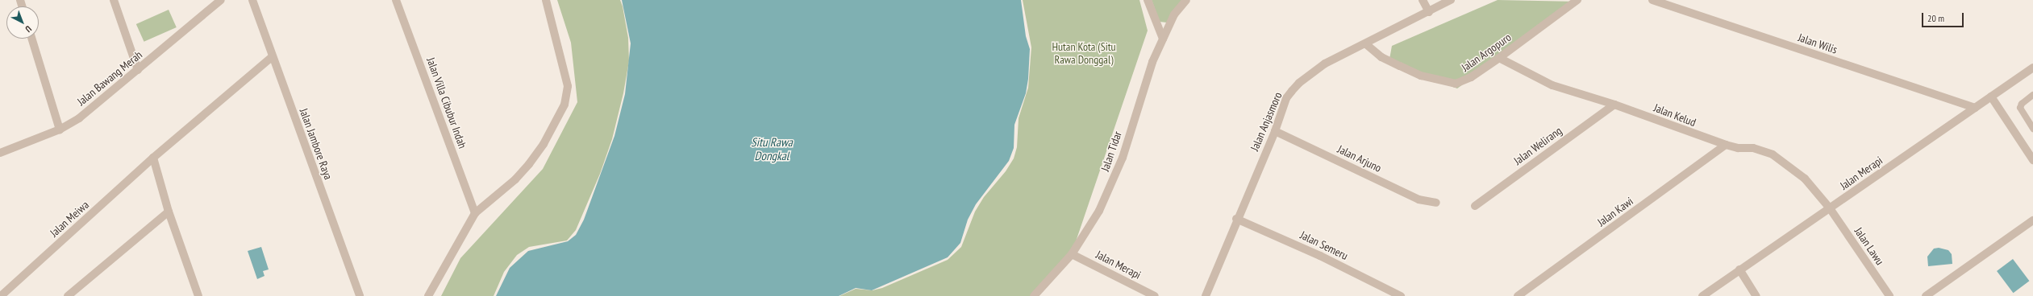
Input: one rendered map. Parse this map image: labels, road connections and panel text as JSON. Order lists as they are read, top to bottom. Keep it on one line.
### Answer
{"streets":{"street":["Jalan Wilis","Jalan Argopuro","Jalan Bawang Merah","Jalan Villa Cibubur Indah","Jalan Kelud","Jalan Anjasmoro","Jalan Jambore Raya","Jalan Welirang","Jalan Tidar","Jalan Arjuno","Jalan Merapi","Jalan Kawi","Jalan Meiwa","Jalan Semeru","Jalan Lawu"]},"crossings":[["Jalan Wilis","Jalan Merapi"],["Jalan Argopuro","Jalan Kelud"],["Jalan Argopuro","Jalan Anjasmoro"],["Jalan Kelud","Jalan Welirang"],["Jalan Kelud","Jalan Merapi"],["Jalan Kelud","Jalan Kawi"],["Jalan Kelud","Jalan Lawu"],["Jalan Anjasmoro","Jalan Arjuno"],["Jalan Anjasmoro","Jalan Semeru"],["Jalan Jambore Raya","Jalan Meiwa"],["Jalan Tidar","Jalan Merapi"],["Jalan Merapi","Jalan Lawu"]],"water":["Situ Rawa Dongkal"],"parks":["Hutan Kota (Situ Rawa Donggal)"],"scale_bar":"20 m","north":"bottom right"}
